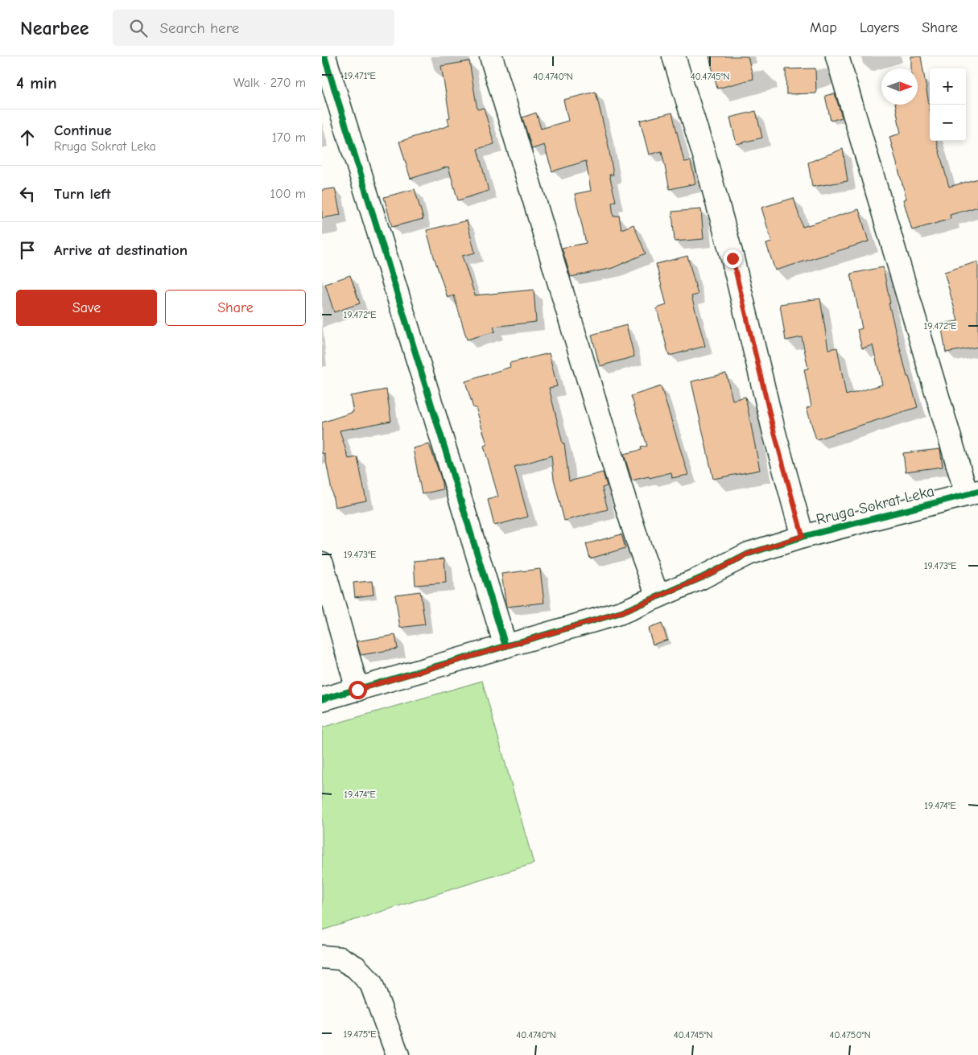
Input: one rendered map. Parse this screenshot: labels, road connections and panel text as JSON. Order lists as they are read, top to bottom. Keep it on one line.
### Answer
{"streets":{"street":["Rruga Sokrat Leka"]},"north":"right","page":{"header":"Nearbee","search":"Search here","nav":["Map","Layers","Share"],"heading":["4 min","Walk · 270 m"],"map_buttons":["+","−"],"list":[["Continue","Rruga Sokrat Leka","170 m"],["Turn left","100 m"],"Arrive at destination"],"buttons":["Save","Share"]},"coordinates":["19.471°E","40.4740°N","40.4745°N","19.472°E","19.473°E","19.474°E","19.475°E","40.4750°N"]}
